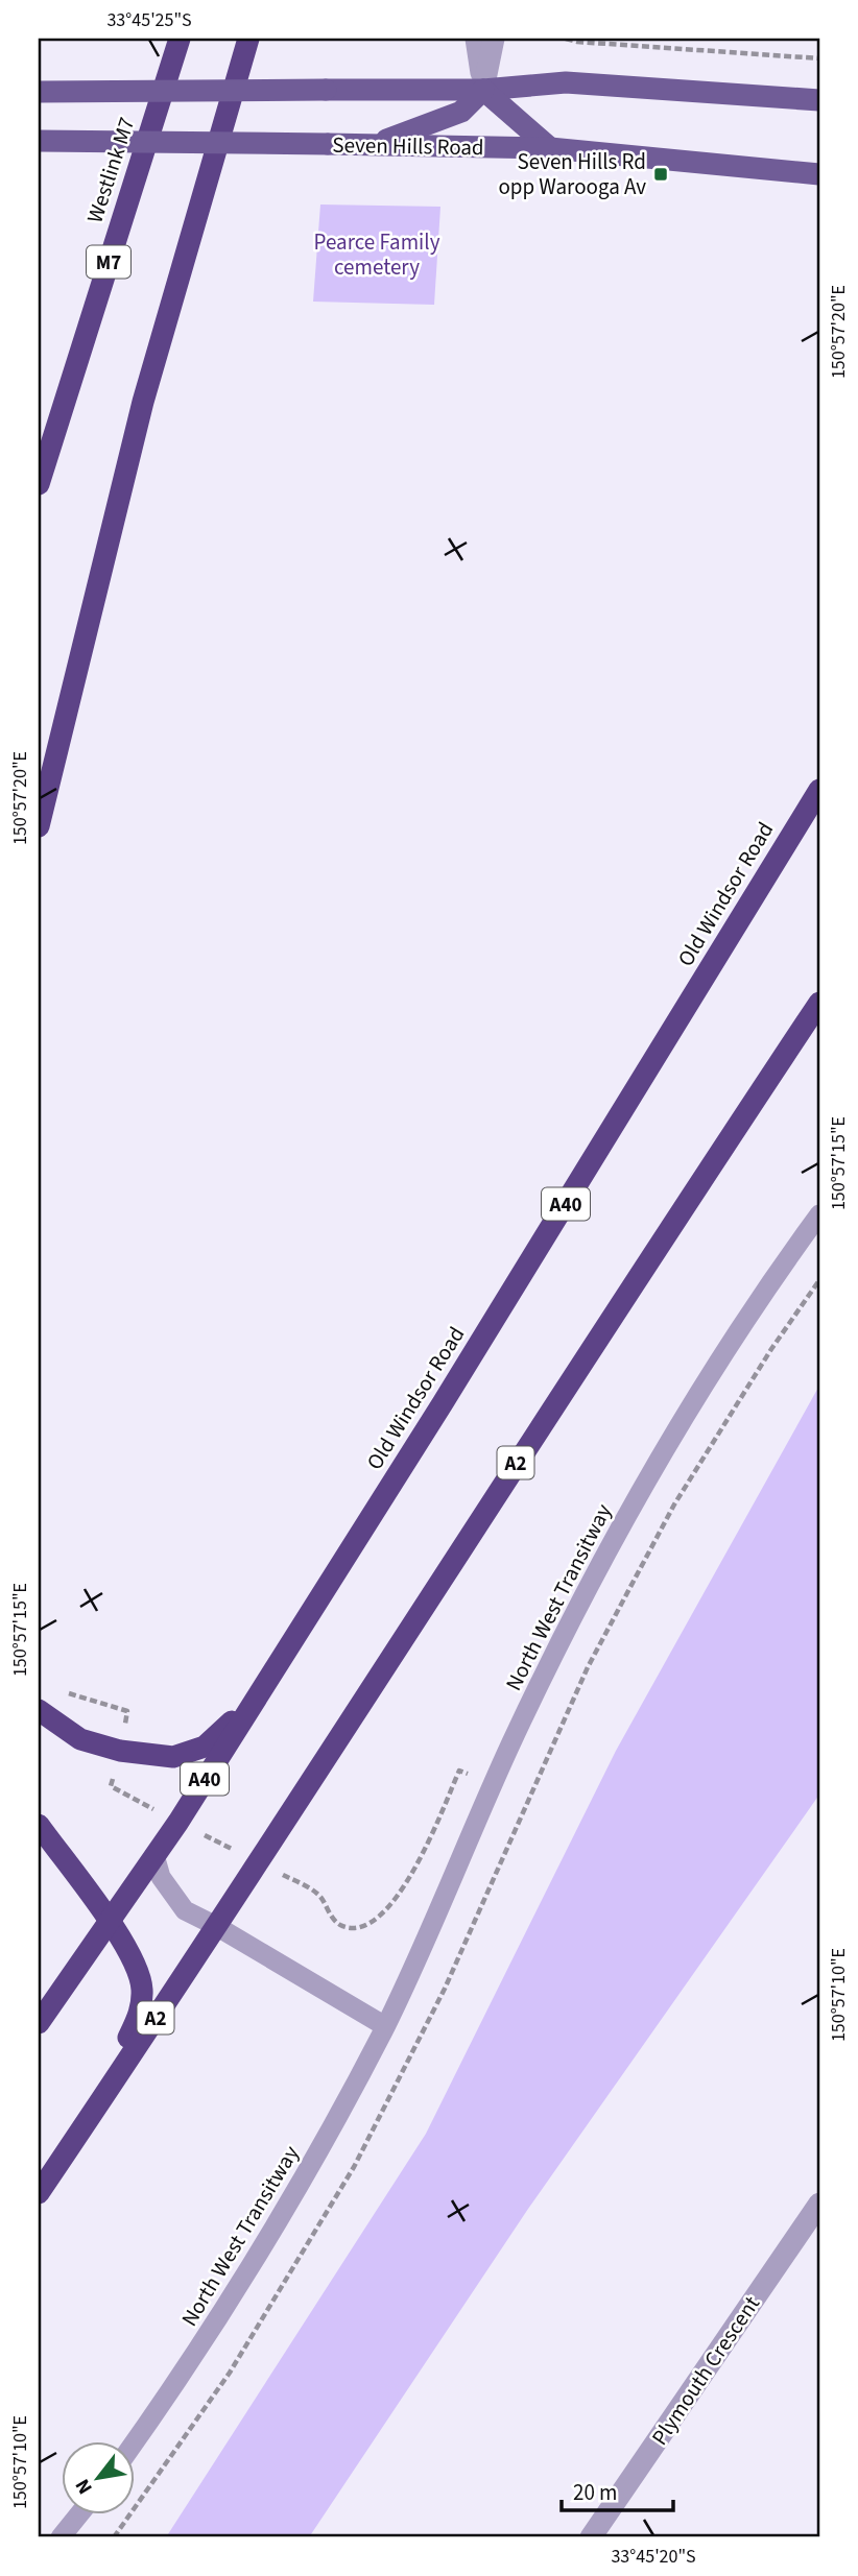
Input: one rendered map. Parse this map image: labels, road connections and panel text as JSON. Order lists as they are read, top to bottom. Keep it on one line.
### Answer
{"streets":{"highway":["Westlink M7","M7","Old Windsor Road","A40","A2"],"main road":["Seven Hills Road"],"street":["Plymouth Crescent"],"lane":["North West Transitway"]},"parks":["Pearce Family cemetery"],"places":{"transit":["Seven Hills Rd opp Warooga Av"]},"scale_bar":"20 m","north":"bottom left","coordinates":["33°45'25\"S","150°57'20\"E","150°57'15\"E","150°57'10\"E","33°45'20\"S"]}
